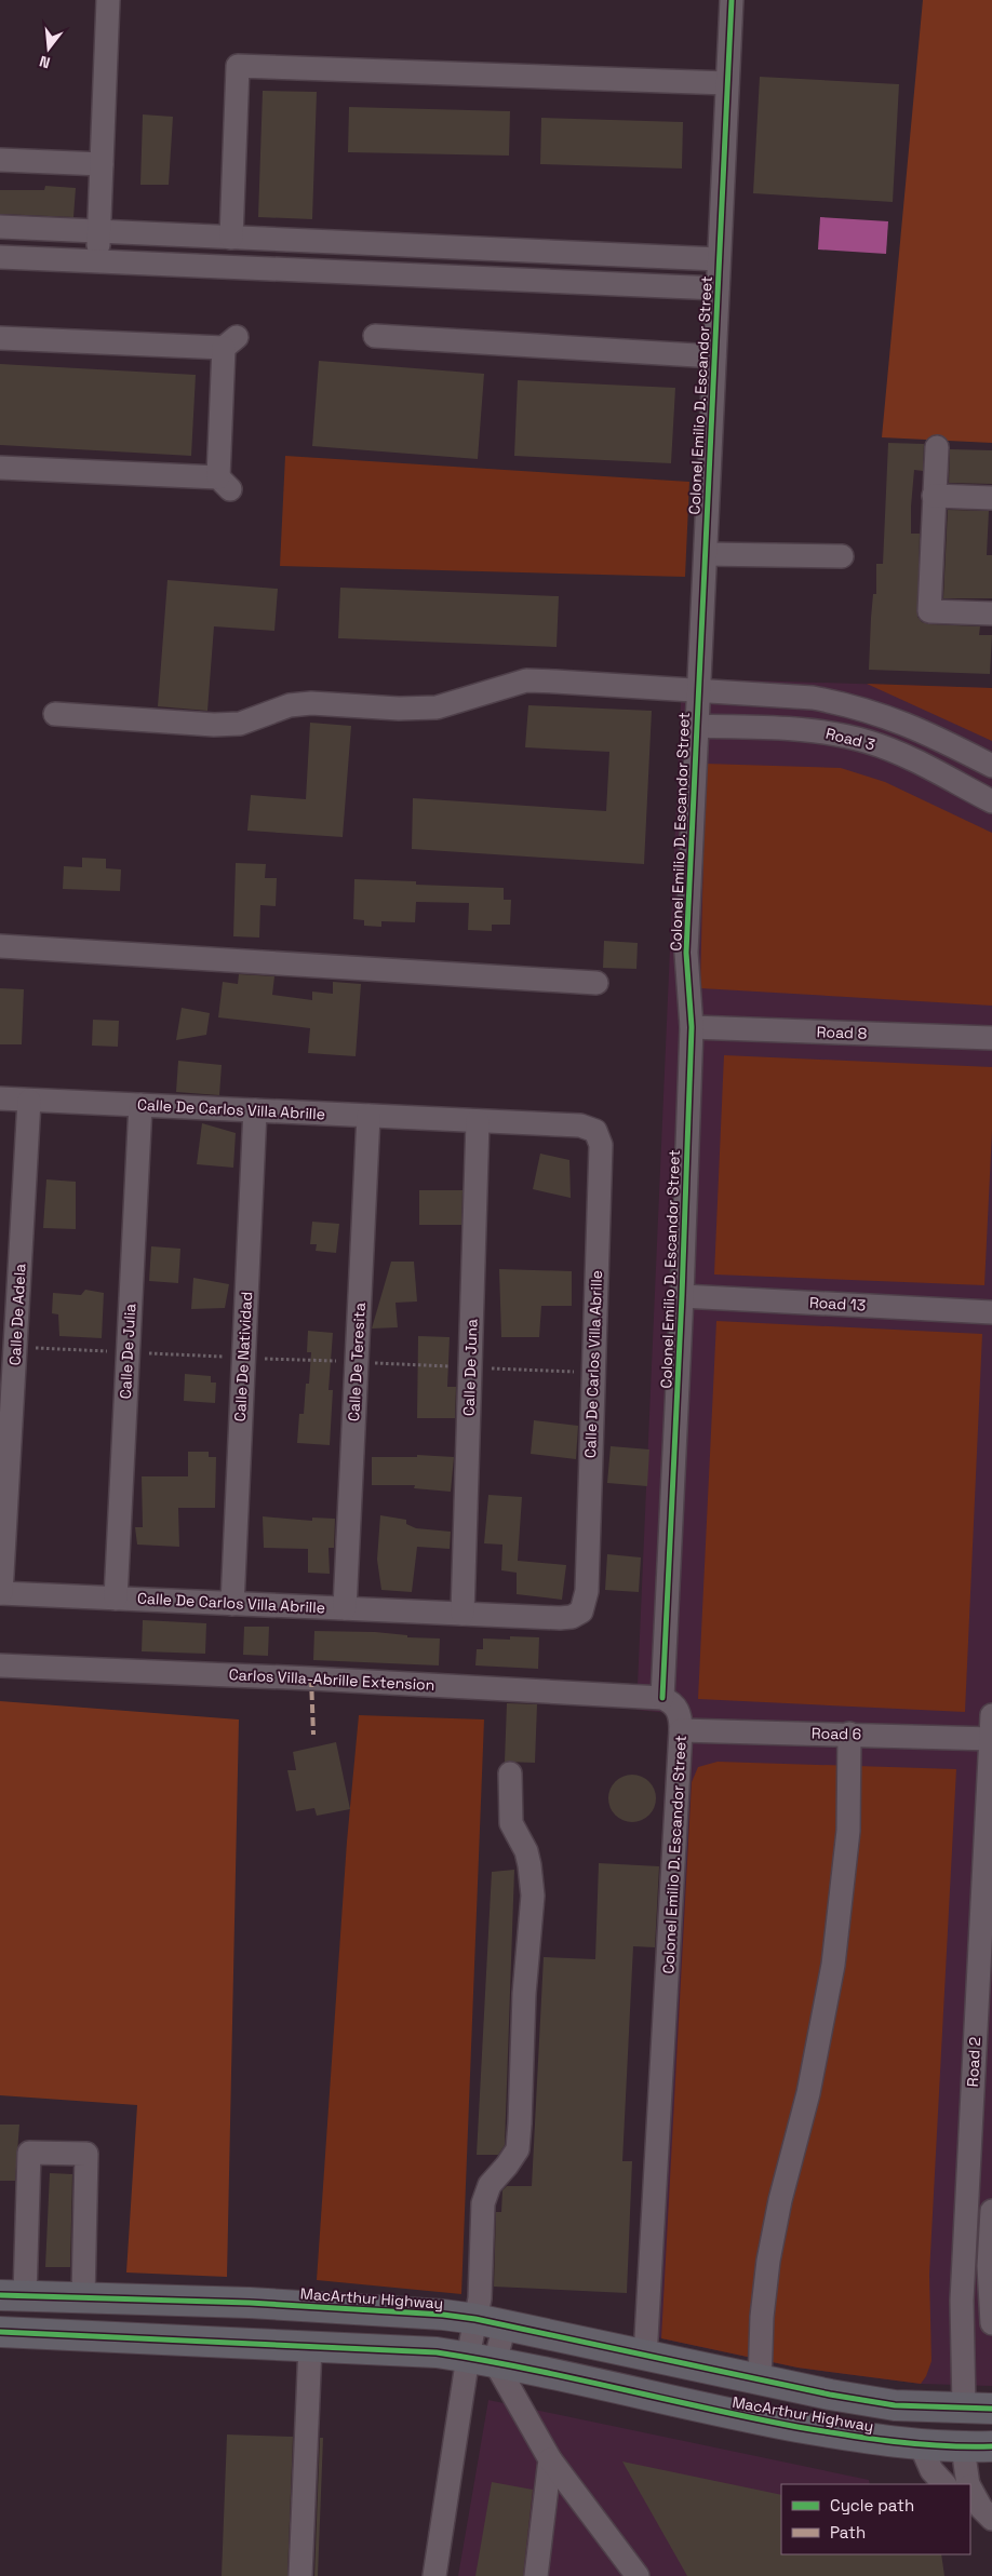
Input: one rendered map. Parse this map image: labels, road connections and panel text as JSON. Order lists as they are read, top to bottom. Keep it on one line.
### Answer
{"streets":{"main road":["MacArthur Highway"],"street":["Colonel Emilio D. Escandor Street","Road 3","Road 8","Calle De Carlos Villa Abrille","Road 13","Calle De Adela","Calle De Julia","Calle De Natividad","Calle De Teresita","Calle De Juna","Carlos Villa-Abrille Extension","Road 6","Road 2"]},"crossings":[["Colonel Emilio D. Escandor Street","Road 3"],["Colonel Emilio D. Escandor Street","Road 8"],["Colonel Emilio D. Escandor Street","Road 13"],["Colonel Emilio D. Escandor Street","Carlos Villa-Abrille Extension"],["Colonel Emilio D. Escandor Street","Road 6"],["Colonel Emilio D. Escandor Street","MacArthur Highway"],["Calle De Carlos Villa Abrille","Calle De Adela"],["Calle De Carlos Villa Abrille","Calle De Julia"],["Calle De Carlos Villa Abrille","Calle De Natividad"],["Calle De Carlos Villa Abrille","Calle De Teresita"],["Calle De Carlos Villa Abrille","Calle De Juna"],["Road 6","Road 2"],["Road 2","MacArthur Highway"]],"legend":["Cycle path","Path"],"north":"bottom"}
